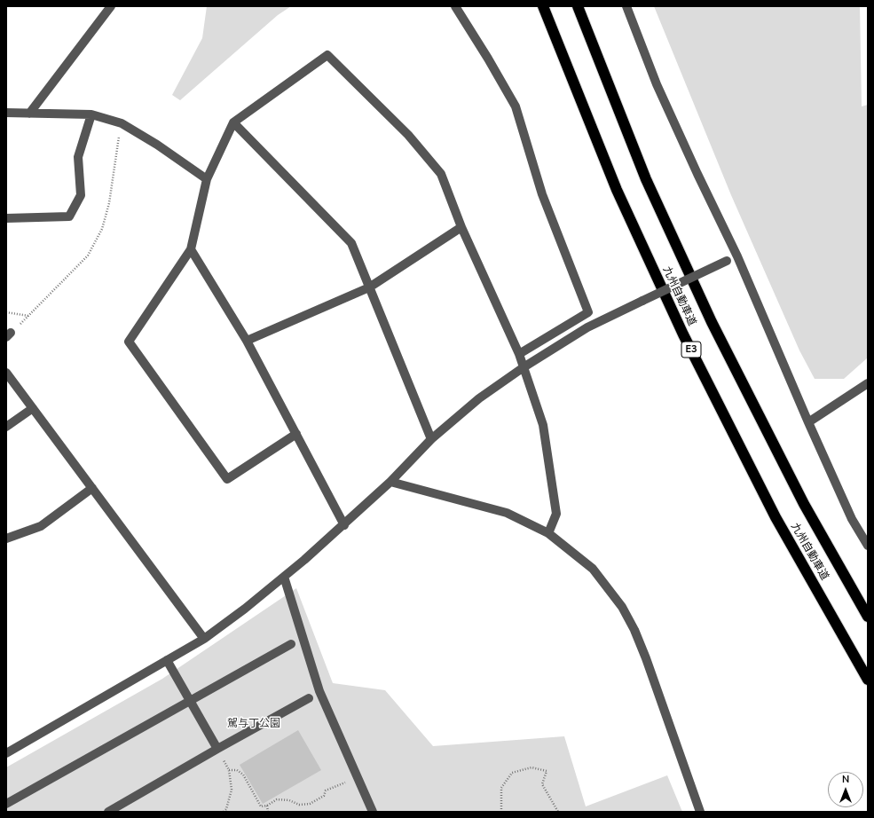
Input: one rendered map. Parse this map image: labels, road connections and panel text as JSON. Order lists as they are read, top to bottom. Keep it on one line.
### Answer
{"streets":{"highway":["九州自動車道","E3"]},"parks":["駕与丁公園"],"north":"top"}
